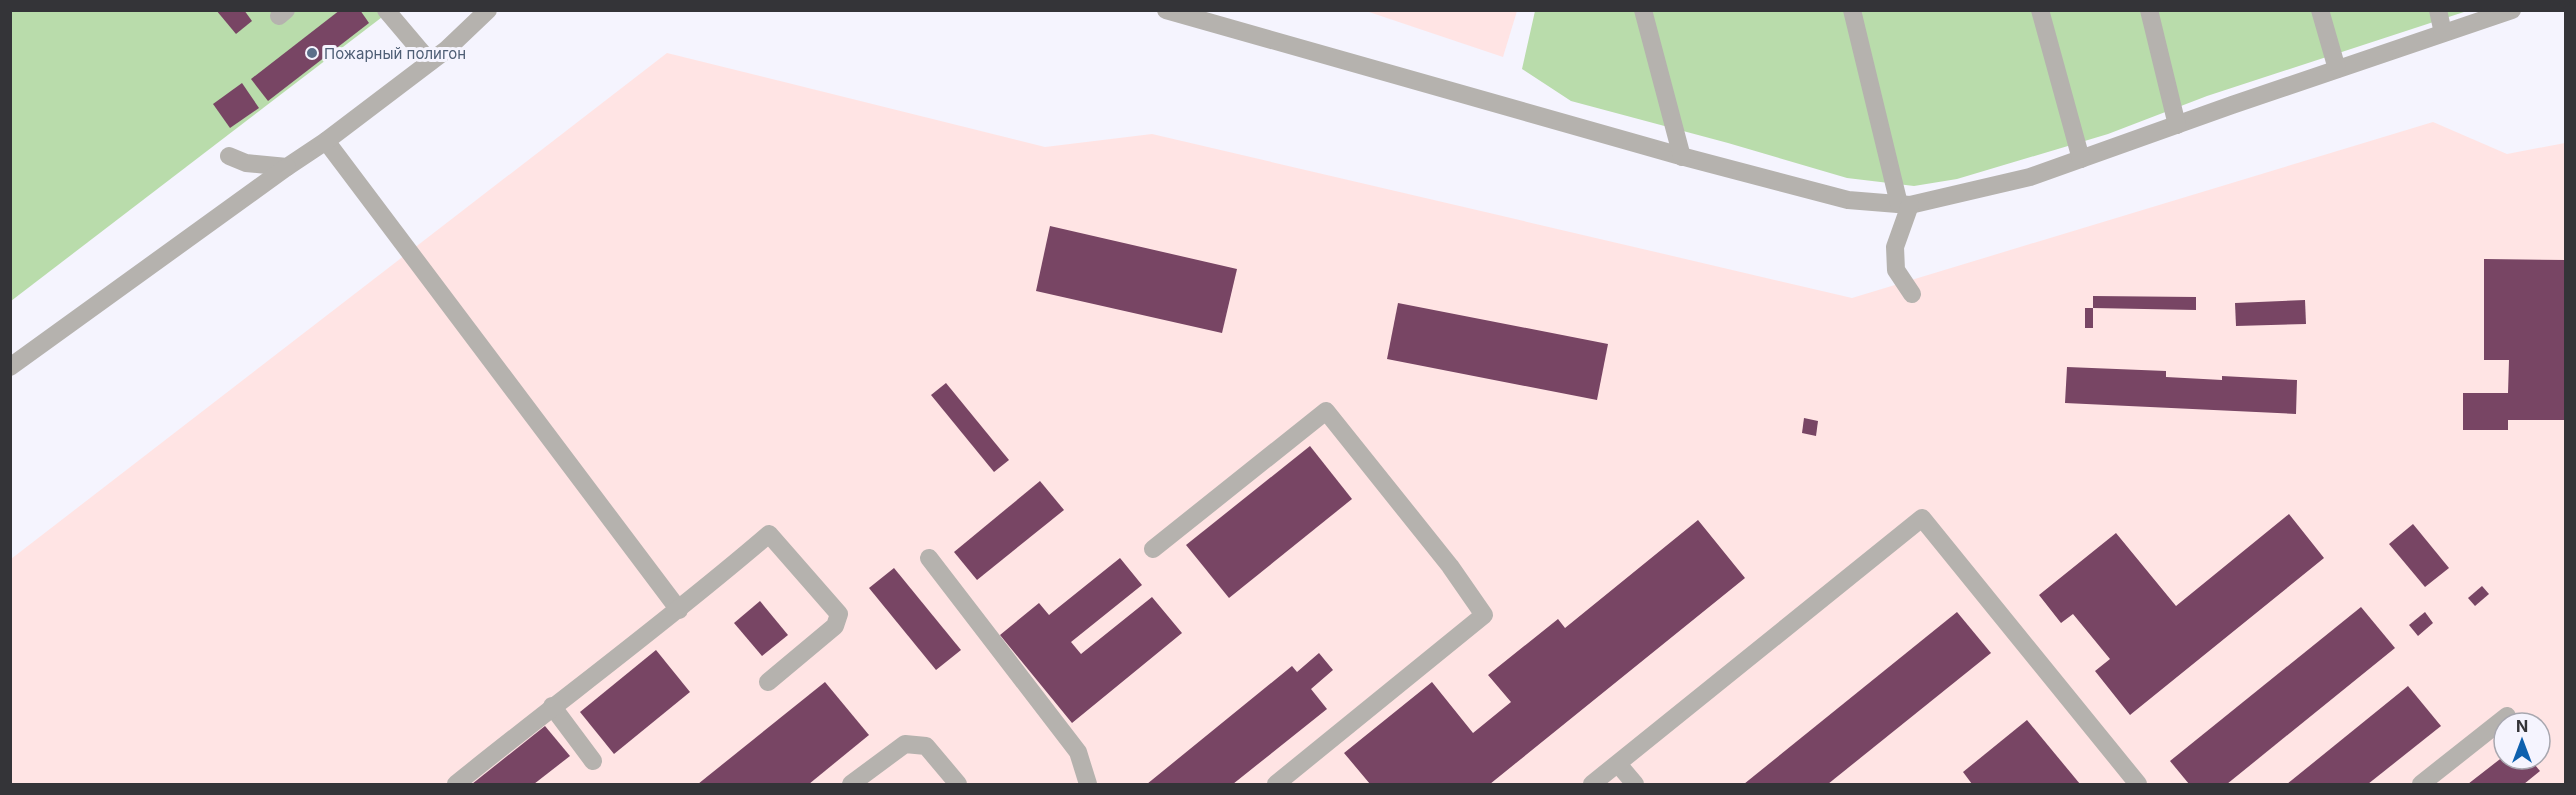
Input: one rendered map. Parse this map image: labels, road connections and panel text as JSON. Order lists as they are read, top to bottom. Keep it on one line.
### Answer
{"places":["Пожарный полигон"],"north":"top"}
